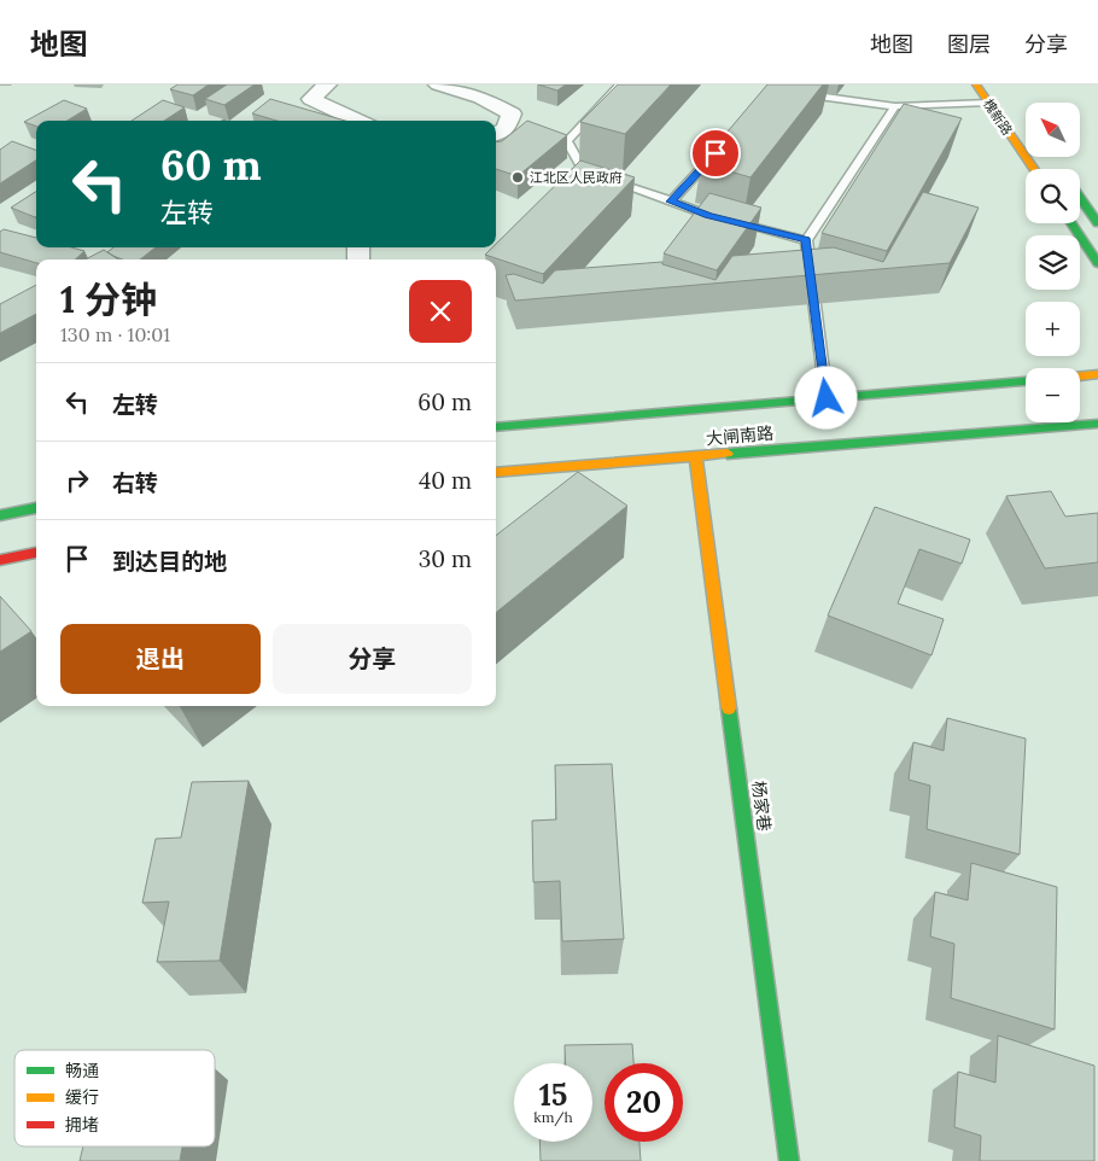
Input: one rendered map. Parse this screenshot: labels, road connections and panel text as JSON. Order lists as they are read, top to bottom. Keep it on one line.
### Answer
{"streets":{"main road":["槐新路","大闸南路","杨家巷"]},"crossings":[["大闸南路","杨家巷"]],"places":["江北区人民政府"],"legend":["畅通","缓行","拥堵"],"north":"top left","page":{"header":"地图","nav":["地图","图层","分享"],"map_buttons":["+","−"],"turn":["60 m","左转"],"heading":["1 分钟","130 m · 10:01"],"list":[{"name":"左转","value":"60 m"},{"name":"右转","value":"40 m"},{"name":"到达目的地","value":"30 m"}],"buttons":["退出","分享"],"speed":"15 km/h","limit":"20"}}
